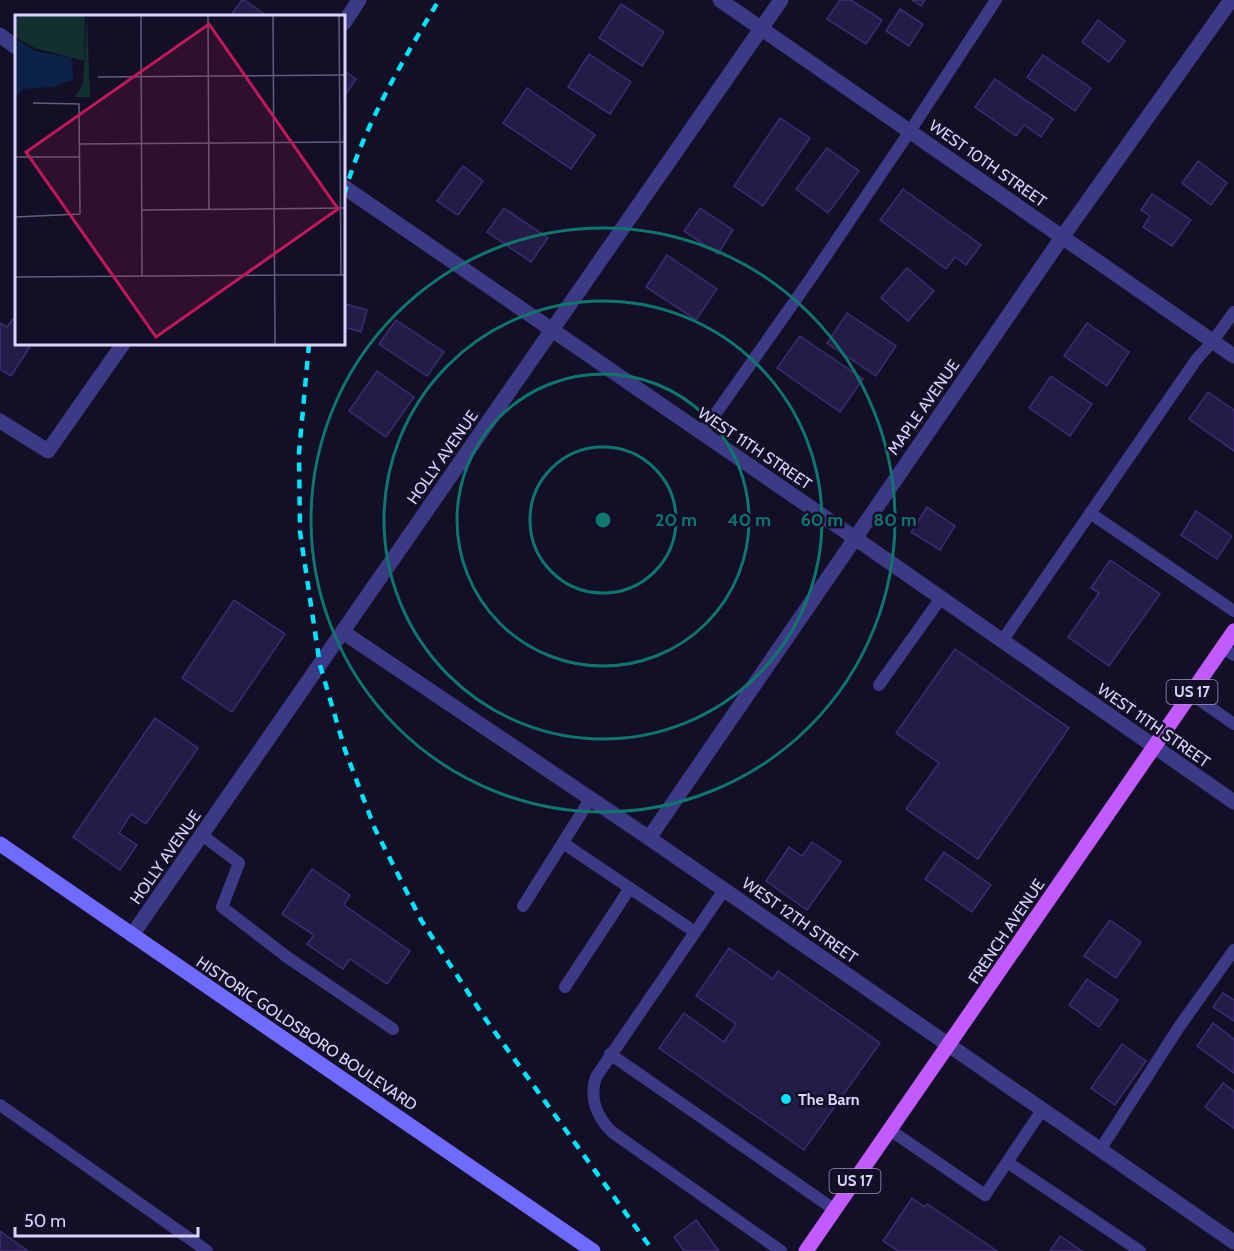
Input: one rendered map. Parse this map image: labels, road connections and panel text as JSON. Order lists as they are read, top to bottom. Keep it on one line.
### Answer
{"streets":{"main road":["US 17","FRENCH AVENUE"],"street":["WEST 10TH STREET","MAPLE AVENUE","WEST 11TH STREET","HOLLY AVENUE","WEST 12TH STREET","HISTORIC GOLDSBORO BOULEVARD"]},"crossings":[["WEST 10TH STREET","MAPLE AVENUE"],["WEST 10TH STREET","HOLLY AVENUE"],["MAPLE AVENUE","WEST 11TH STREET"],["MAPLE AVENUE","WEST 12TH STREET"],["WEST 11TH STREET","HOLLY AVENUE"],["WEST 11TH STREET","FRENCH AVENUE"],["HOLLY AVENUE","WEST 12TH STREET"],["HOLLY AVENUE","HISTORIC GOLDSBORO BOULEVARD"],["WEST 12TH STREET","FRENCH AVENUE"]],"places":["The Barn"],"scale_bar":"50 m","rings":["20 m","40 m","60 m","80 m"]}
